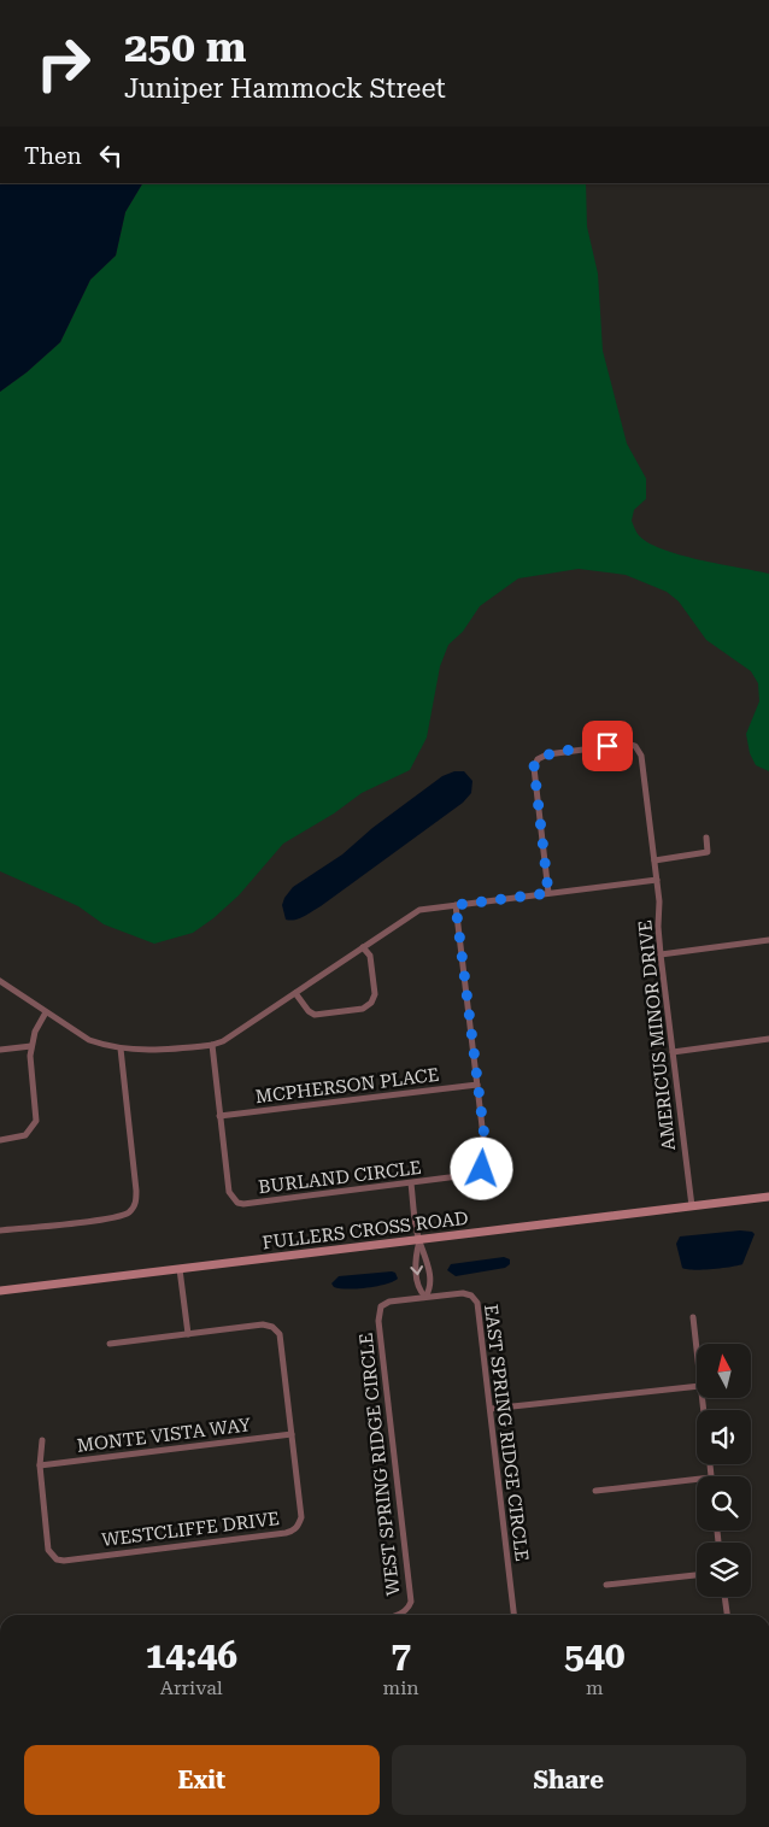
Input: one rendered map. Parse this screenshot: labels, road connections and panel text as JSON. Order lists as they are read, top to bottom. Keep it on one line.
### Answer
{"streets":{"street":["AMERICUS MINOR DRIVE","MCPHERSON PLACE","BURLAND CIRCLE","FULLERS CROSS ROAD","EAST SPRING RIDGE CIRCLE","MONTE VISTA WAY","WEST SPRING RIDGE CIRCLE","WESTCLIFFE DRIVE"]},"crossings":[["AMERICUS MINOR DRIVE","FULLERS CROSS ROAD"],["MCPHERSON PLACE","BURLAND CIRCLE"],["EAST SPRING RIDGE CIRCLE","WEST SPRING RIDGE CIRCLE"],["MONTE VISTA WAY","WESTCLIFFE DRIVE"]],"north":"top","page":{"turn":["250 m","Juniper Hammock Street"],"then":"Then","eta":["14:46","Arrival","7","min","540","m"],"buttons":["Exit","Share"]}}
